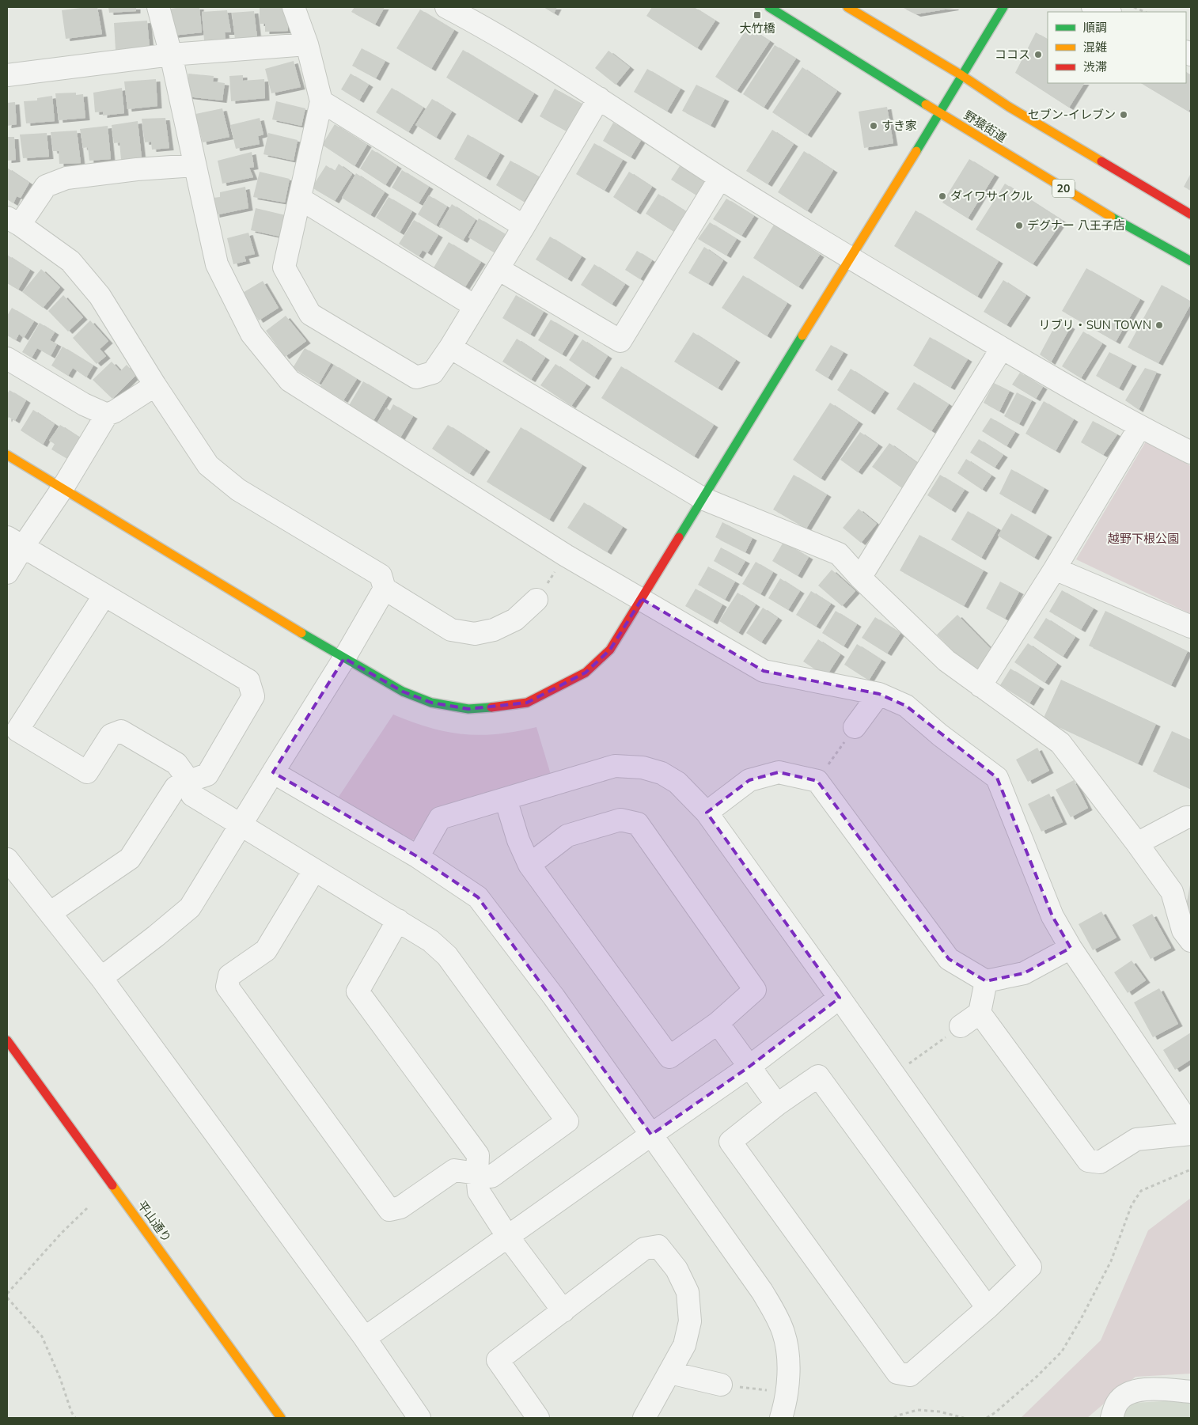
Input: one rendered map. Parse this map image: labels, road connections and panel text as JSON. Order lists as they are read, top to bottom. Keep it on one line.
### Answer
{"streets":{"street":["野猿街道","20","平山通り"]},"parks":["越野下根公園"],"places":{"transit":["大竹橋"],"other":["ココス","セブン-イレブン","すき家","ダイワサイクル","デグナー 八王子店","リブリ・SUN TOWN"]},"legend":["順調","混雑","渋滞"]}
